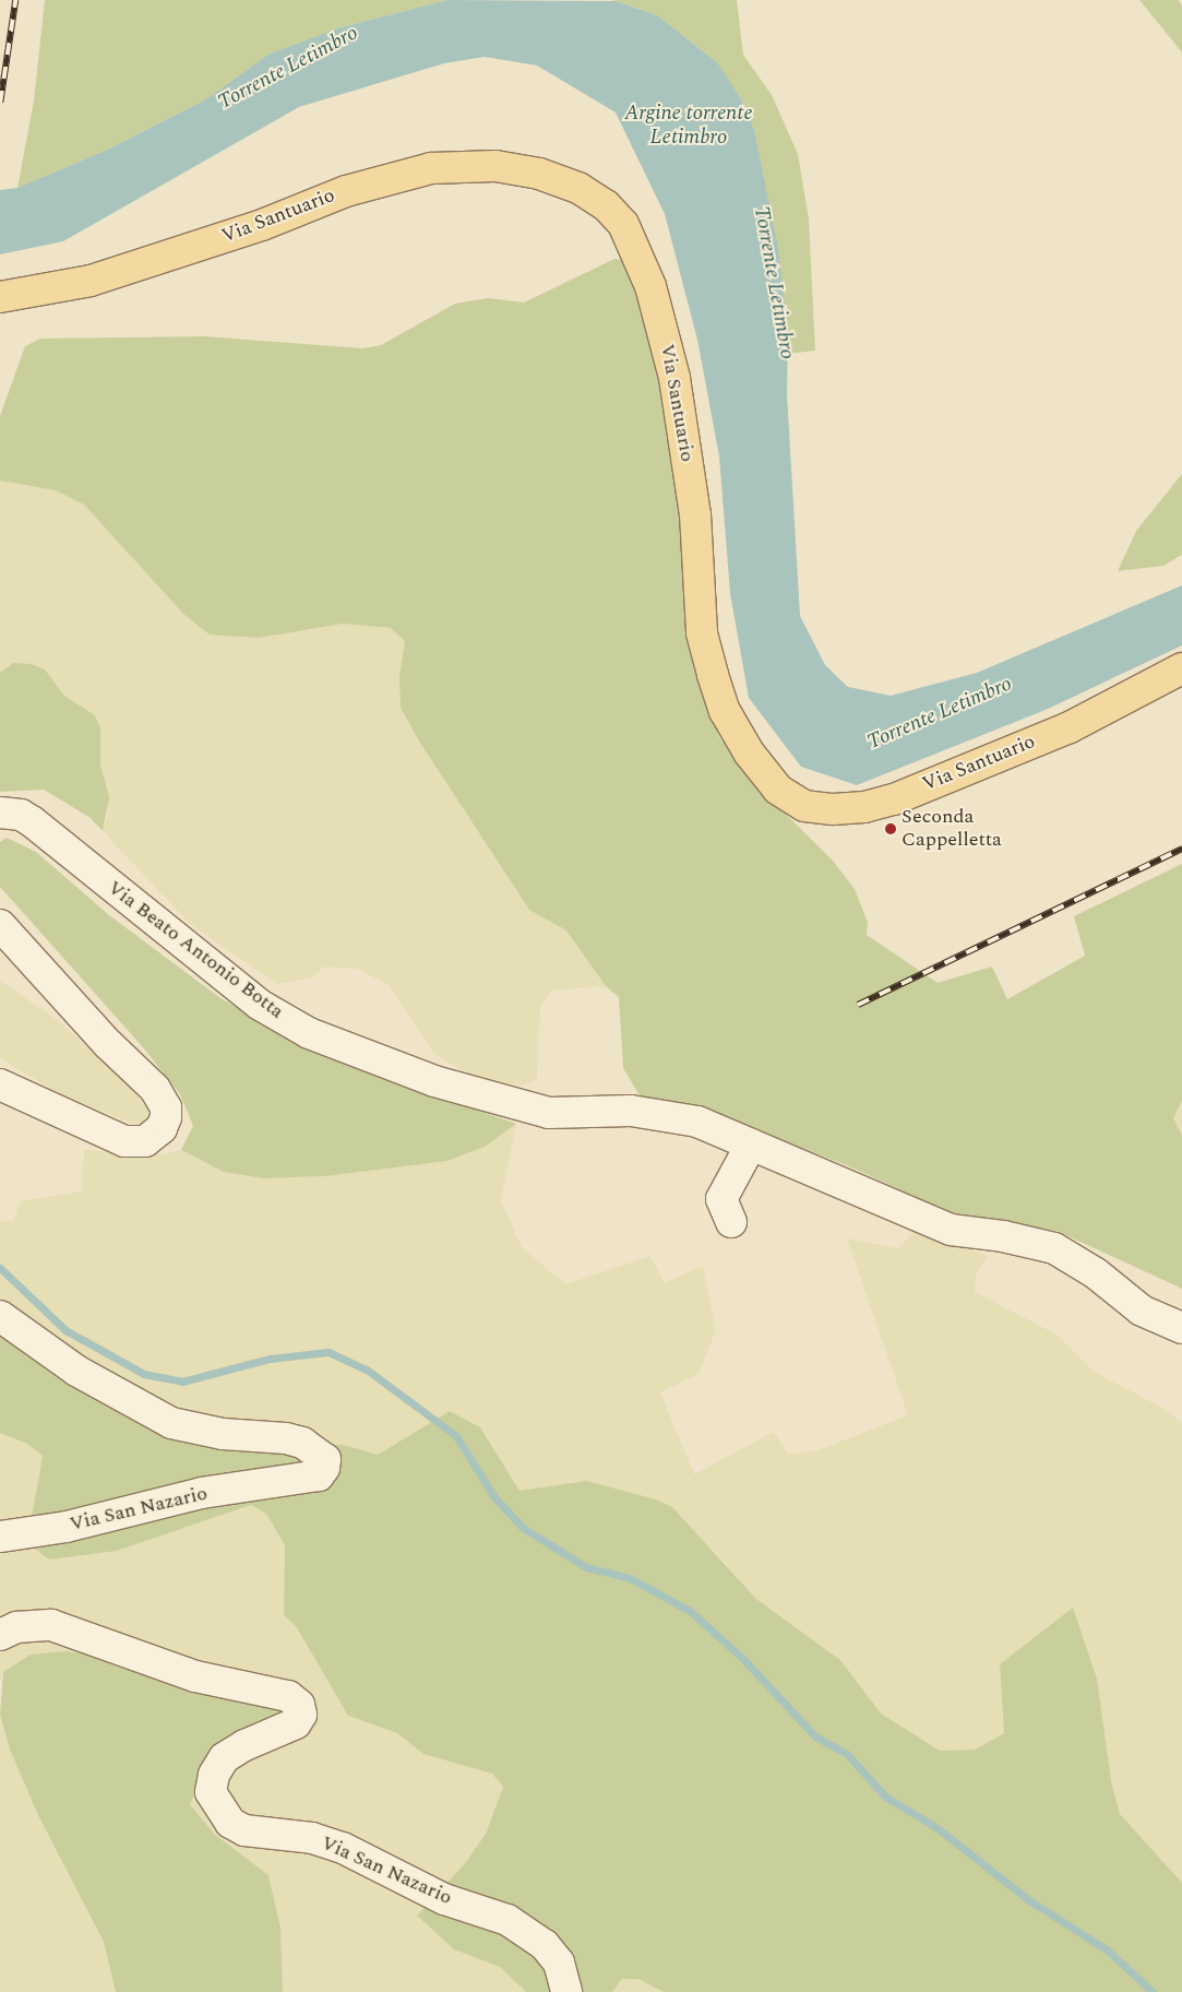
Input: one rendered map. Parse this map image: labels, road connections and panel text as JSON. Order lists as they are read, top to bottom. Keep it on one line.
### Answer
{"streets":{"main road":["Via Santuario"],"street":["Via Beato Antonio Botta","Via San Nazario"]},"water":["Torrente Letimbro","Argine torrente Letimbro"],"places":["Seconda Cappelletta"]}
